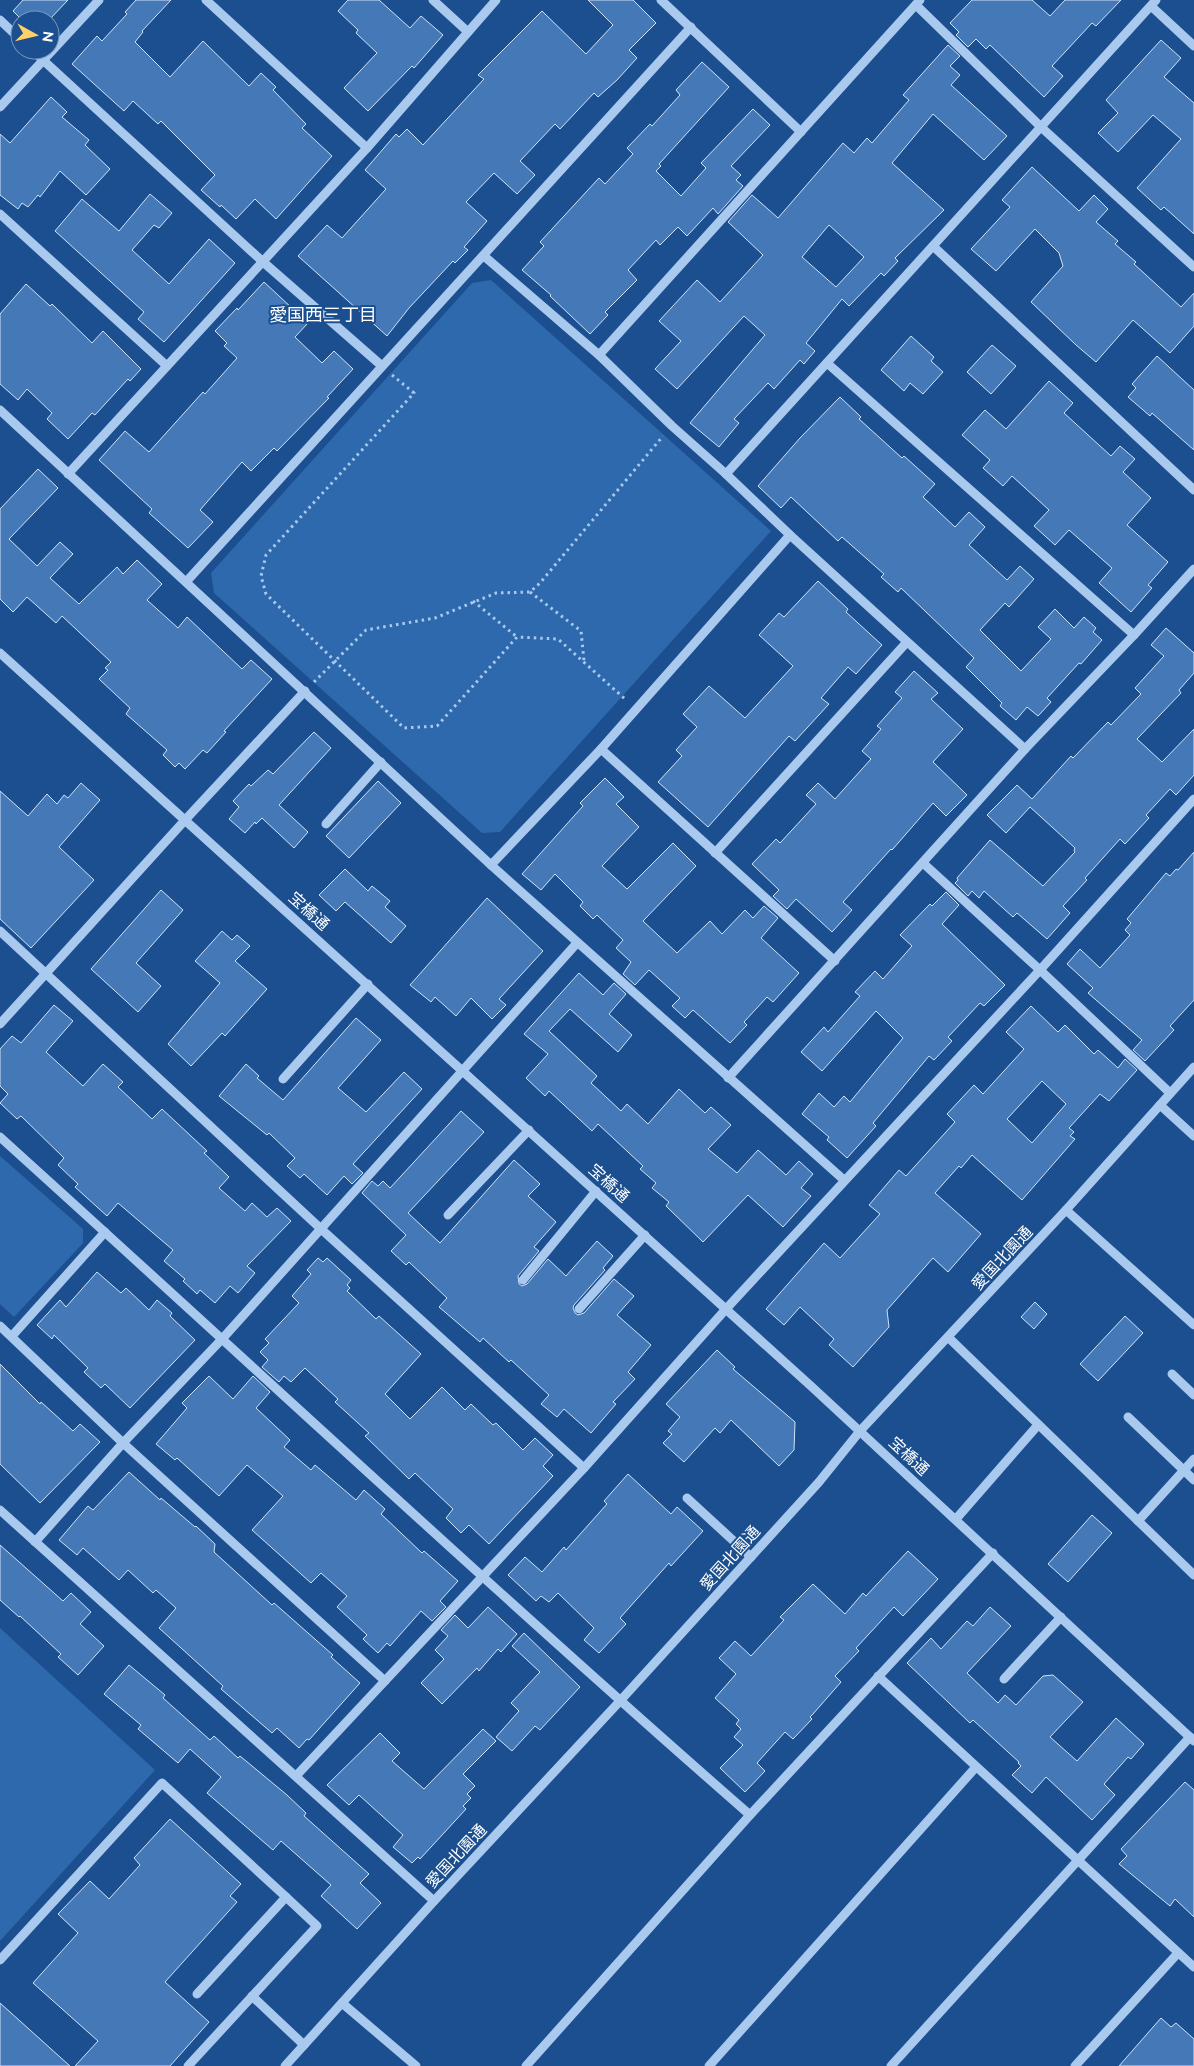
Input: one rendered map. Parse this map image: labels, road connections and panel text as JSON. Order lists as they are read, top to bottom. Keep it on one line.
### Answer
{"streets":{"street":["宝橋通","愛国北園通"]},"crossings":[["宝橋通","愛国北園通"]],"districts":["愛国西三丁目"],"north":"right"}
